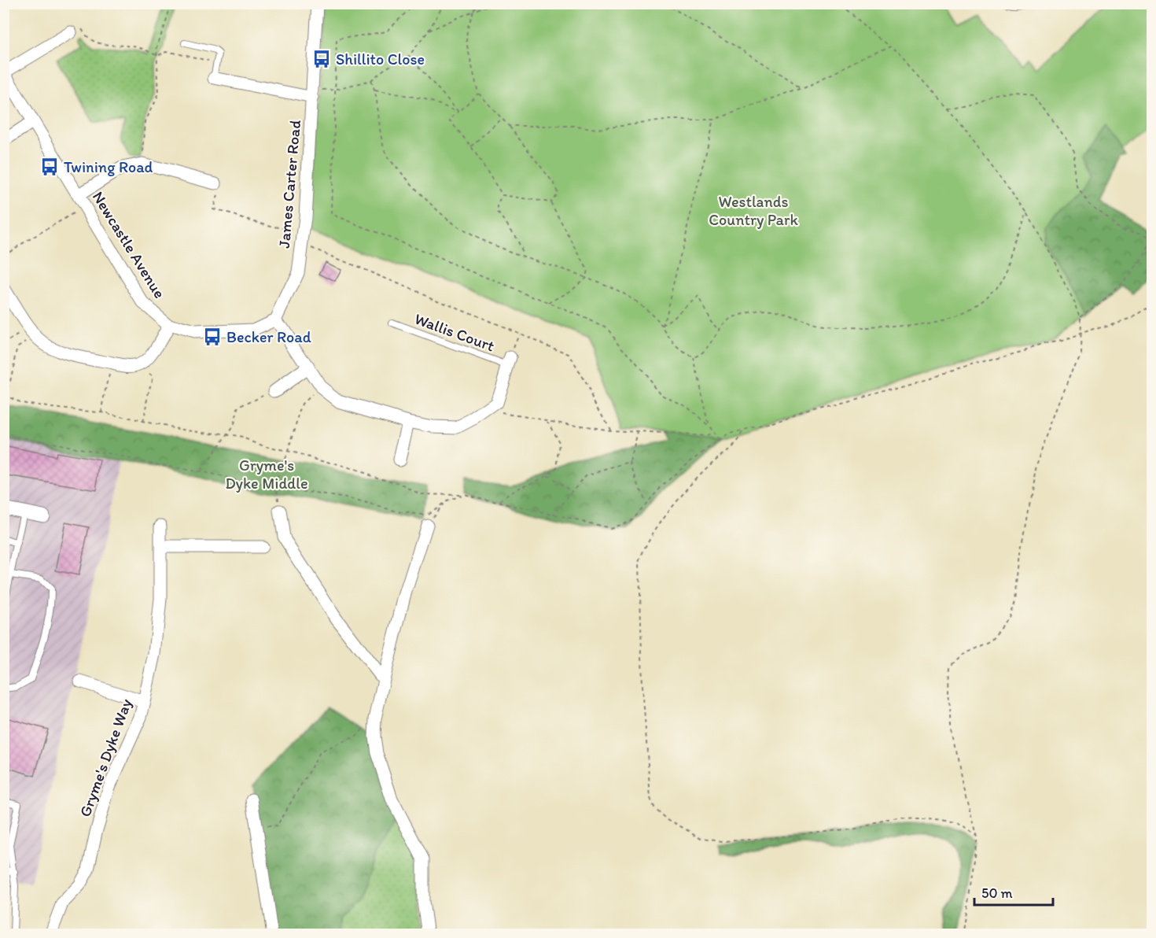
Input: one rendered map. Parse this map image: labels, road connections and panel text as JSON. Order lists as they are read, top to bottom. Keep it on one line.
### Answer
{"streets":{"street":["James Carter Road","Newcastle Avenue","Gryme's Dyke Way"],"lane":["Wallis Court"]},"crossings":[["James Carter Road","Newcastle Avenue"]],"parks":["Westlands Country Park","Gryme's Dyke Middle"],"places":{"bus stop":["Shillito Close","Twining Road","Becker Road"]},"scale_bar":"50 m"}
